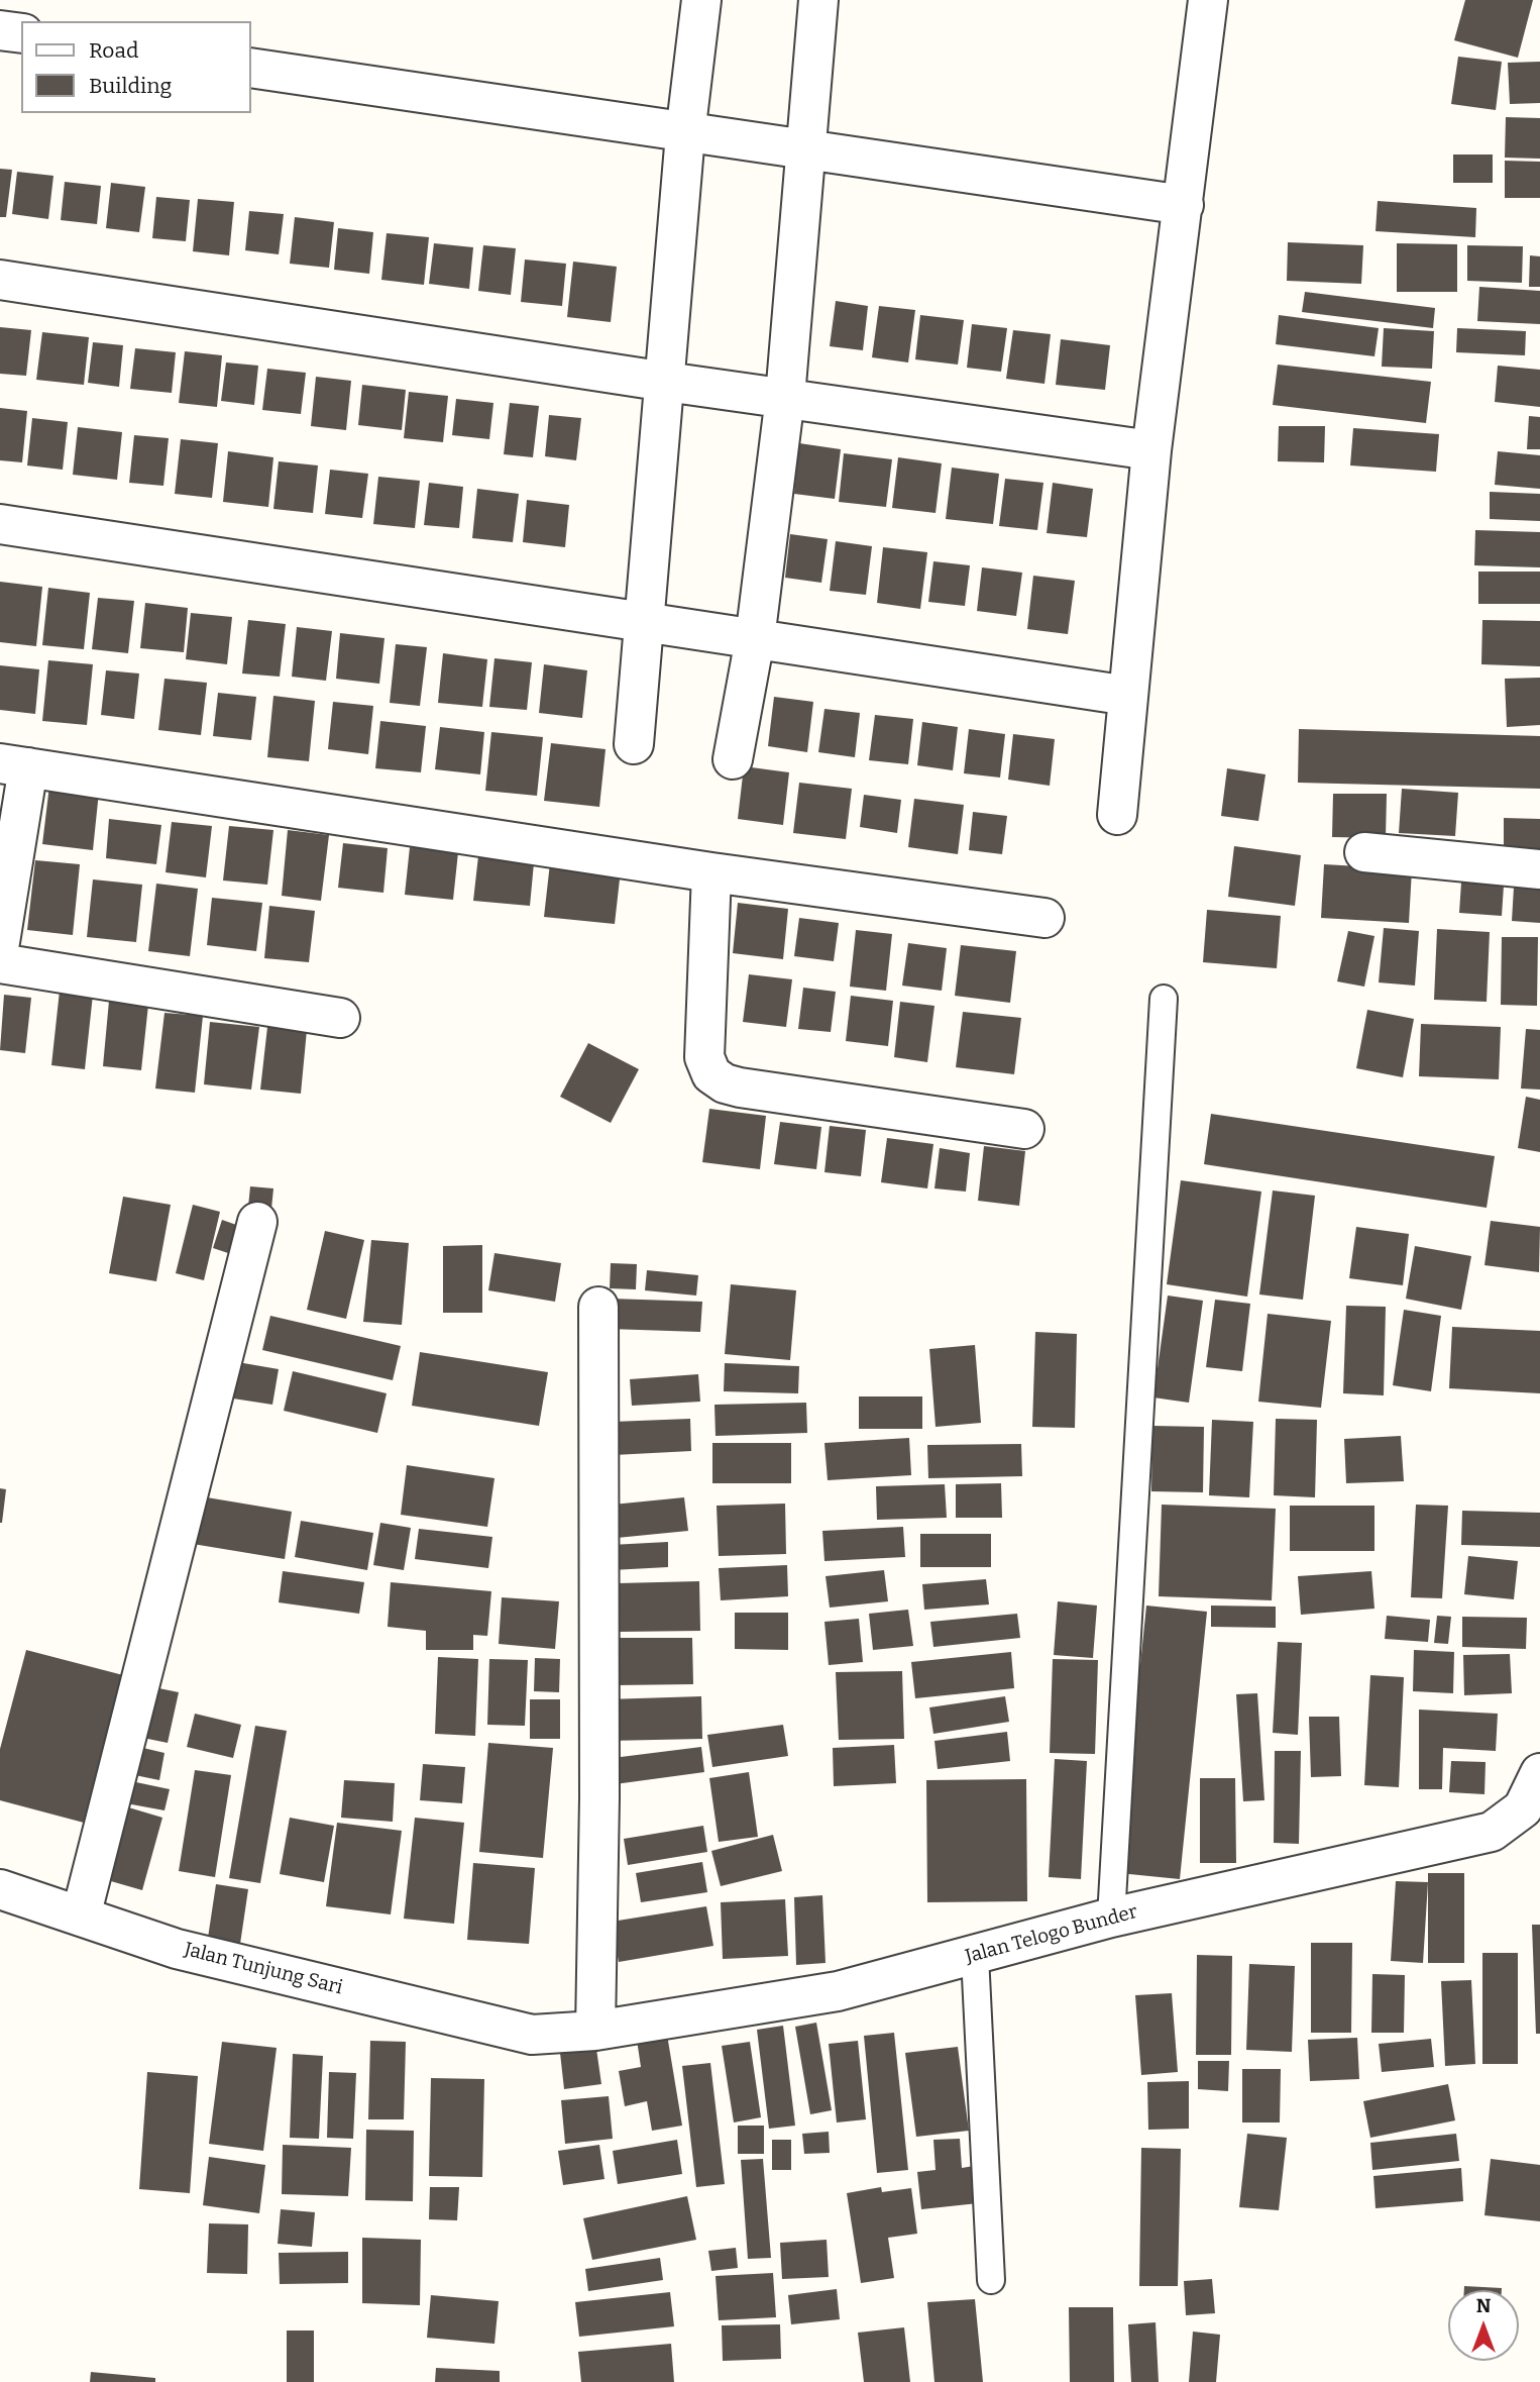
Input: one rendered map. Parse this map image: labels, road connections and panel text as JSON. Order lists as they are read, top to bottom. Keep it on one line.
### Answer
{"streets":{"street":["Jalan Telogo Bunder","Jalan Tunjung Sari"]},"crossings":[["Jalan Telogo Bunder","Jalan Tunjung Sari"]],"legend":["Road","Building"],"north":"top"}
